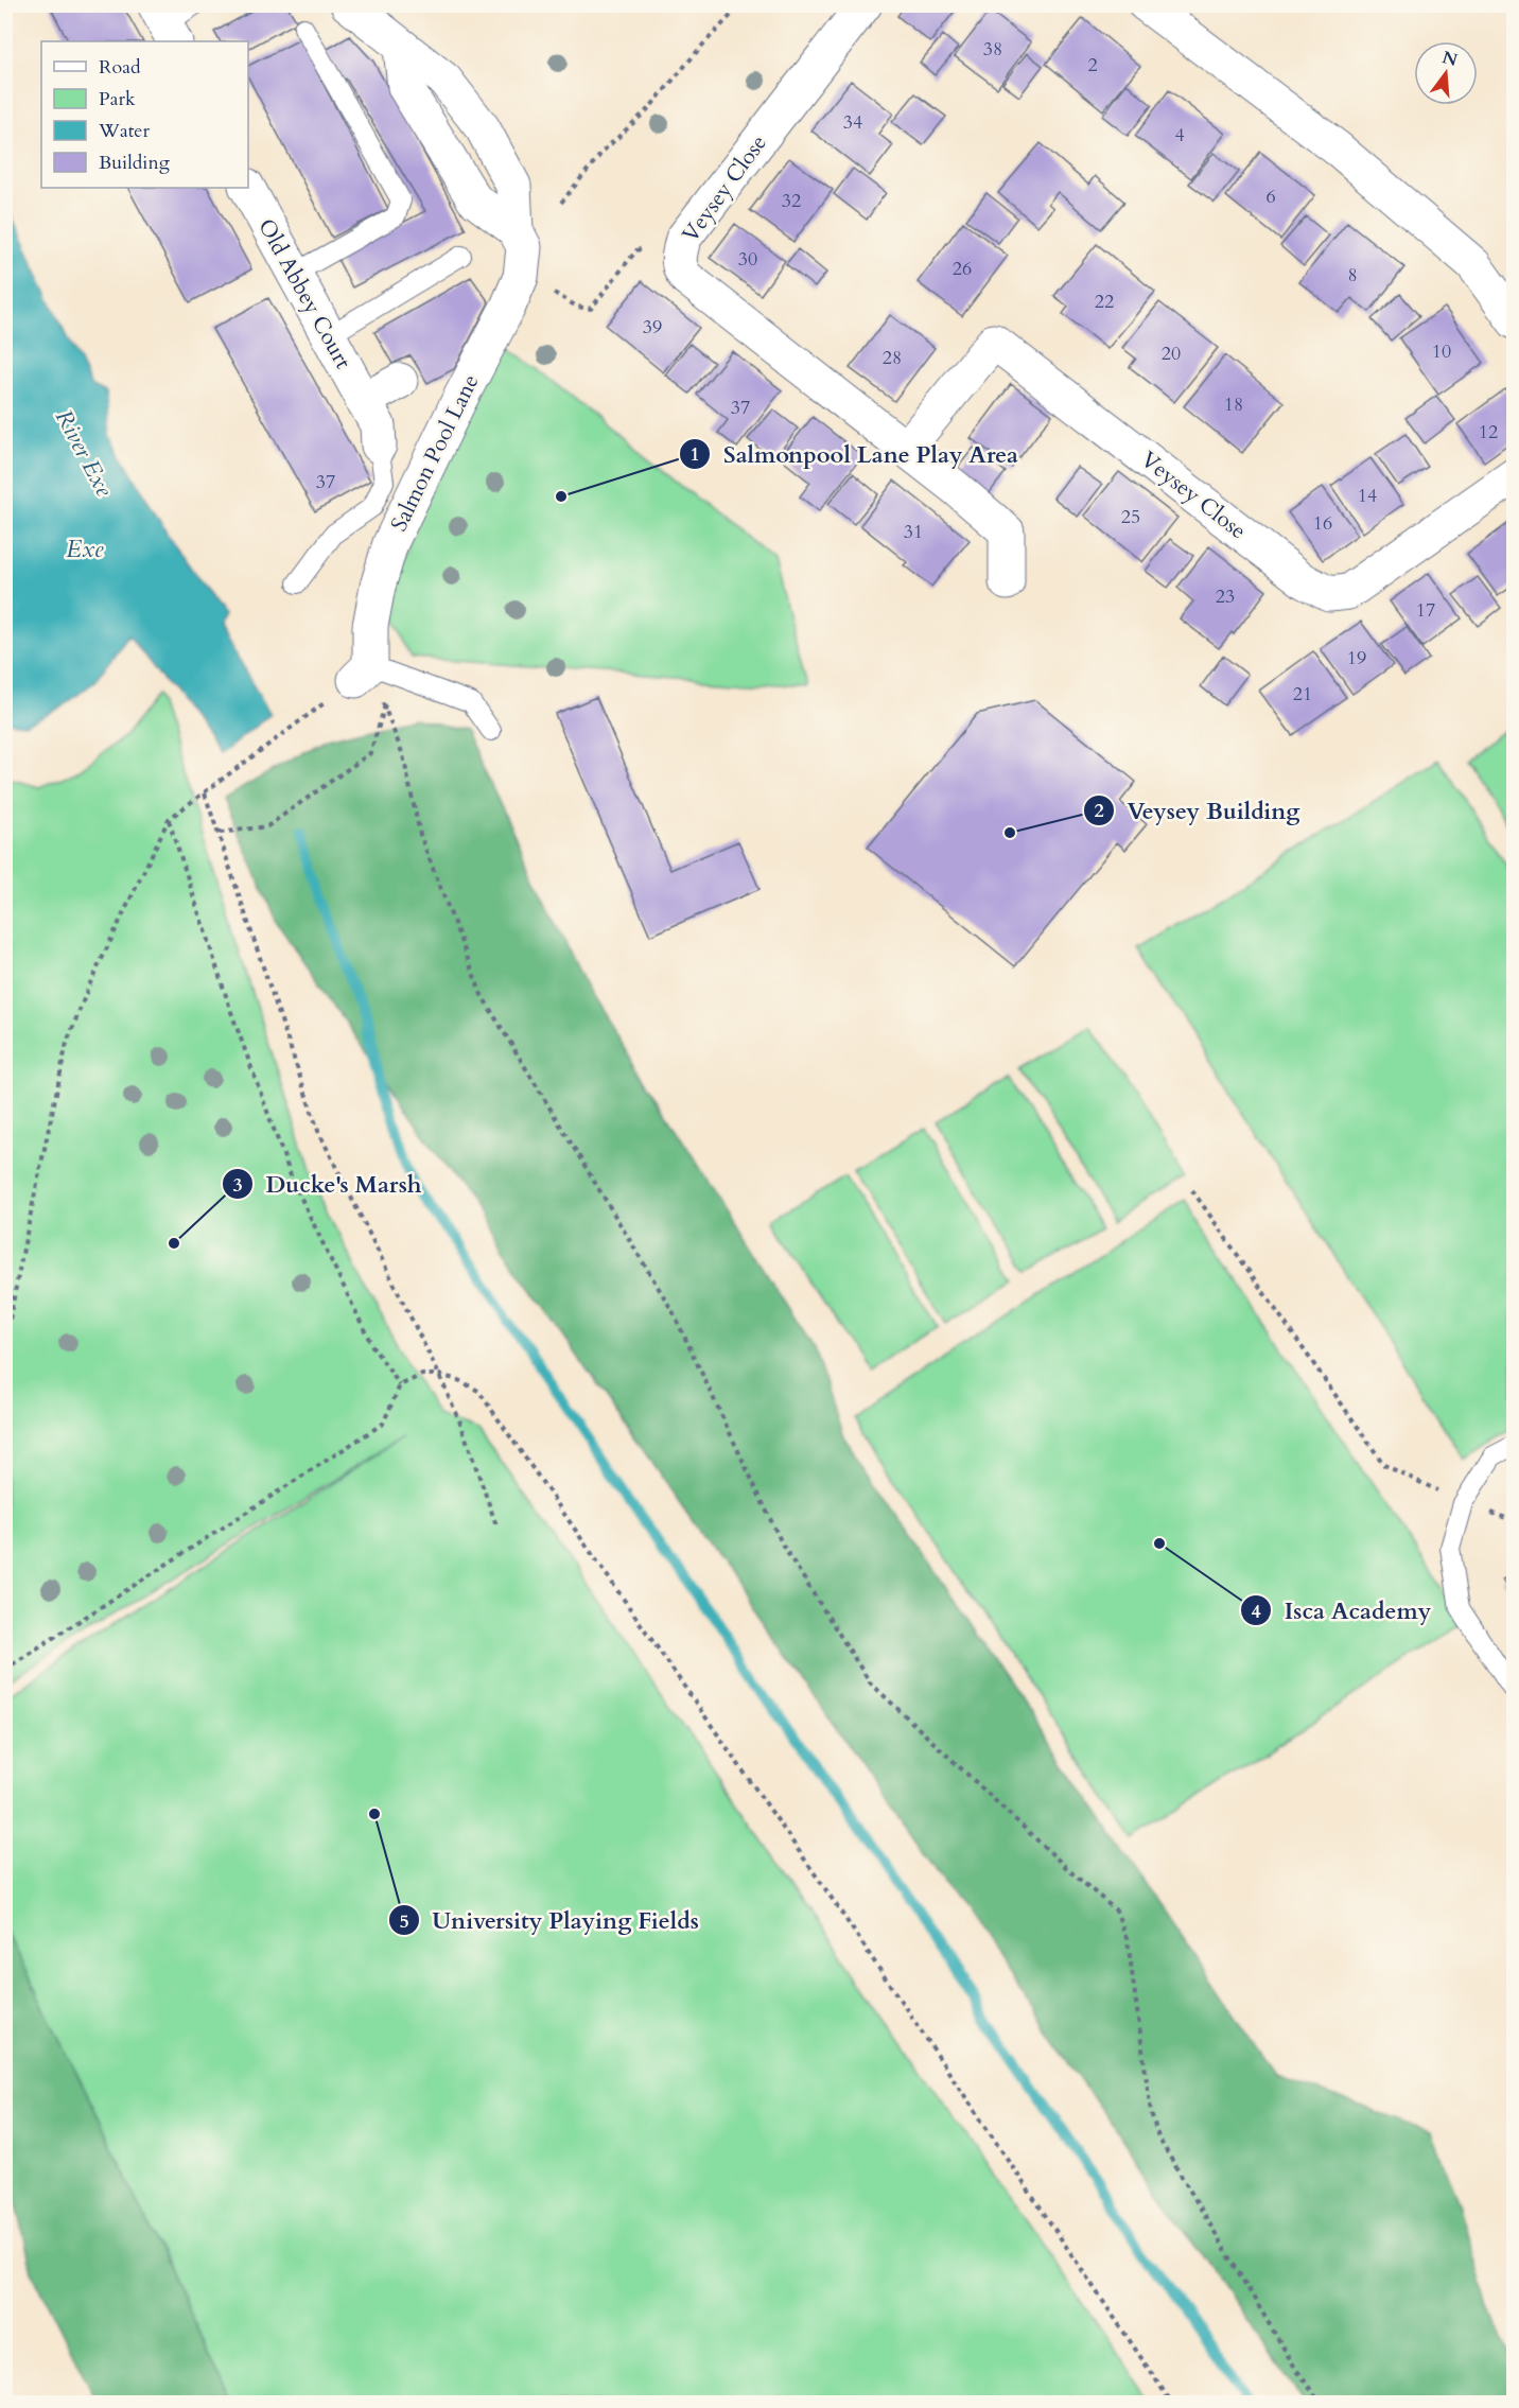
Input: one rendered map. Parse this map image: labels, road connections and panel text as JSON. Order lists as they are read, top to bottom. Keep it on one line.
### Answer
{"streets":{"street":["Veysey Close","Old Abbey Court","Salmon Pool Lane"]},"water":["River Exe","Exe"],"places":["Salmonpool Lane Play Area","Veysey Building","Ducke's Marsh","Isca Academy","University Playing Fields"],"house_numbers":["38","2","34","4","6","32","30","26","8","22","39","10","20","28","18","37","12","37","14","25","16","31","23","17","19","21"],"legend":["Road","Park","Water","Building"],"north":"top"}
